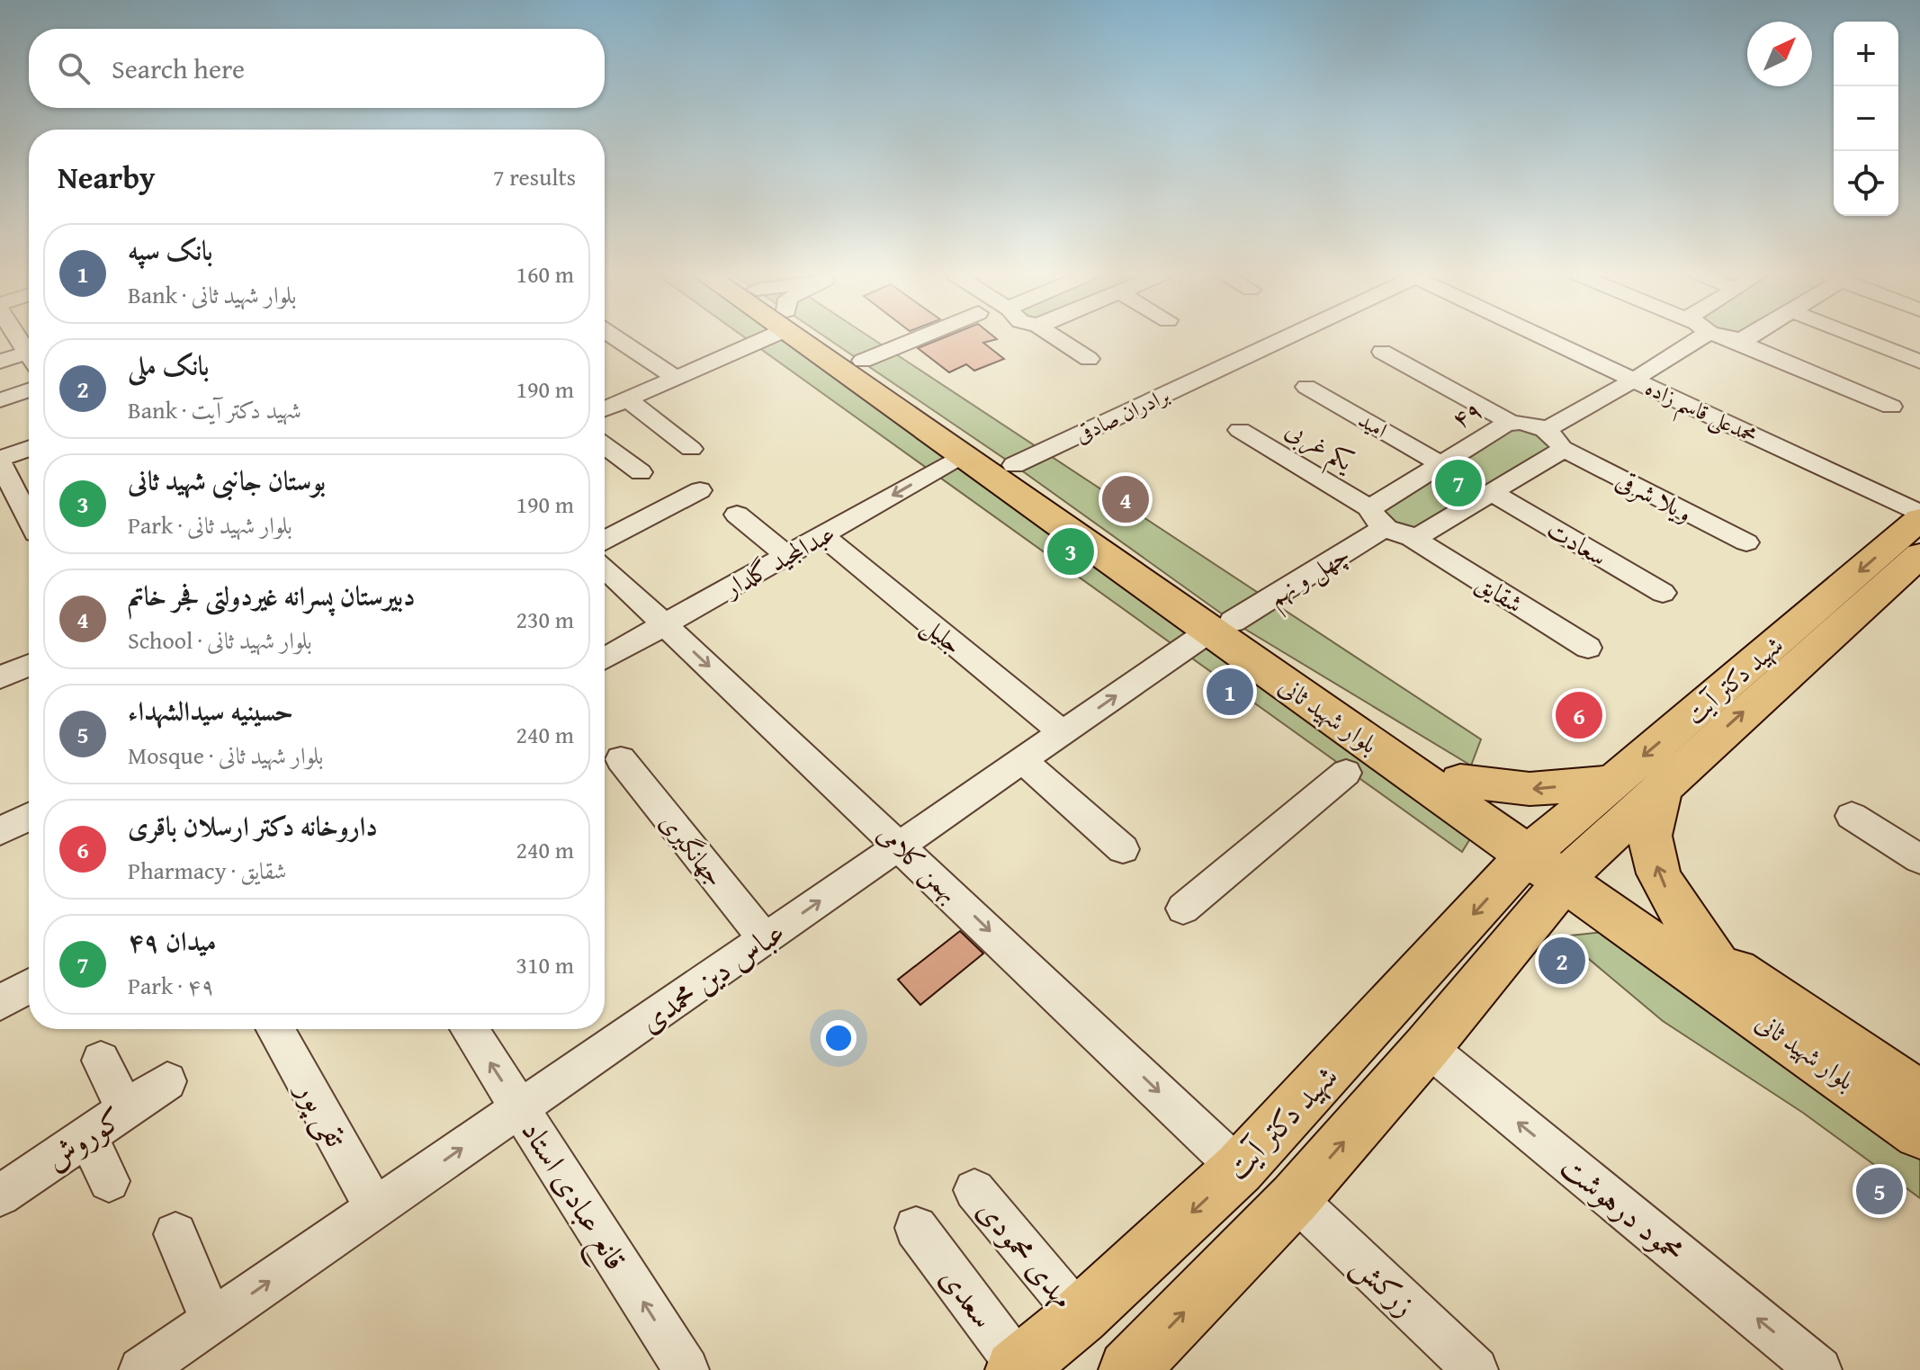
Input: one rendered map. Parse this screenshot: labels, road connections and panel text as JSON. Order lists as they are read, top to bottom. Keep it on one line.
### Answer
{"streets":{"main road":["شهید دکتر آیت","بلوار شهید ثانی"],"street":["محمدعلی قاسم زاده","۴۹","برادران صادقی","امید","یکم غربی","ویلا شرقی","سعادت","عبدالمجید گلدار","چهل و نهم","شقایق","جلیل","جهانگیری","بهمن کلامی","عباس دین محمدی","تقی پور","کوروش","قانع عبادی استاد","محمود درهوشت","مهدی محمودی","زرکش","سعدی"]},"crossings":[["۴۹","امید"],["۴۹","یکم غربی"],["۴۹","ویلا شرقی"],["۴۹","چهل و نهم"],["برادران صادقی","بلوار شهید ثانی"],["یکم غربی","چهل و نهم"],["عبدالمجید گلدار","جلیل"],["عبدالمجید گلدار","بلوار شهید ثانی"],["عبدالمجید گلدار","بهمن کلامی"],["چهل و نهم","بلوار شهید ثانی"],["چهل و نهم","عباس دین محمدی"],["جلیل","عباس دین محمدی"],["شهید دکتر آیت","بلوار شهید ثانی"],["شهید دکتر آیت","بهمن کلامی"],["شهید دکتر آیت","محمود درهوشت"],["شهید دکتر آیت","مهدی محمودی"],["شهید دکتر آیت","زرکش"],["شهید دکتر آیت","سعدی"],["بلوار شهید ثانی","عباس دین محمدی"],["جهانگیری","عباس دین محمدی"],["بهمن کلامی","عباس دین محمدی"],["عباس دین محمدی","تقی پور"],["عباس دین محمدی","قانع عبادی استاد"]],"one_way":["بهمن کلامی","عباس دین محمدی","قانع عبادی استاد","محمود درهوشت"],"north":"top right","page":{"map_buttons":["+","−"],"search":"Search here","heading":["Nearby","7 results"],"list":[{"mark":"1","name":"بانک سپه","note":"Bank · بلوار شهید ثانی","value":"160 m"},{"mark":"2","name":"بانک ملی","note":"Bank · شهید دکتر آیت","value":"190 m"},{"mark":"3","name":"بوستان جانبی شهید ثانی","note":"Park · بلوار شهید ثانی","value":"190 m"},{"mark":"4","name":"دبیرستان پسرانه غیردولتی فجر خاتم","note":"School · بلوار شهید ثانی","value":"230 m"},{"mark":"5","name":"حسینیه سیدالشهداء","note":"Mosque · بلوار شهید ثانی","value":"240 m"},{"mark":"6","name":"داروخانه دکتر ارسلان باقری","note":"Pharmacy · شقایق","value":"240 m"},{"mark":"7","name":"میدان ۴۹","note":"Park · ۴۹","value":"310 m"}],"pins":["7","4","3","1","6","2","5"]}}
